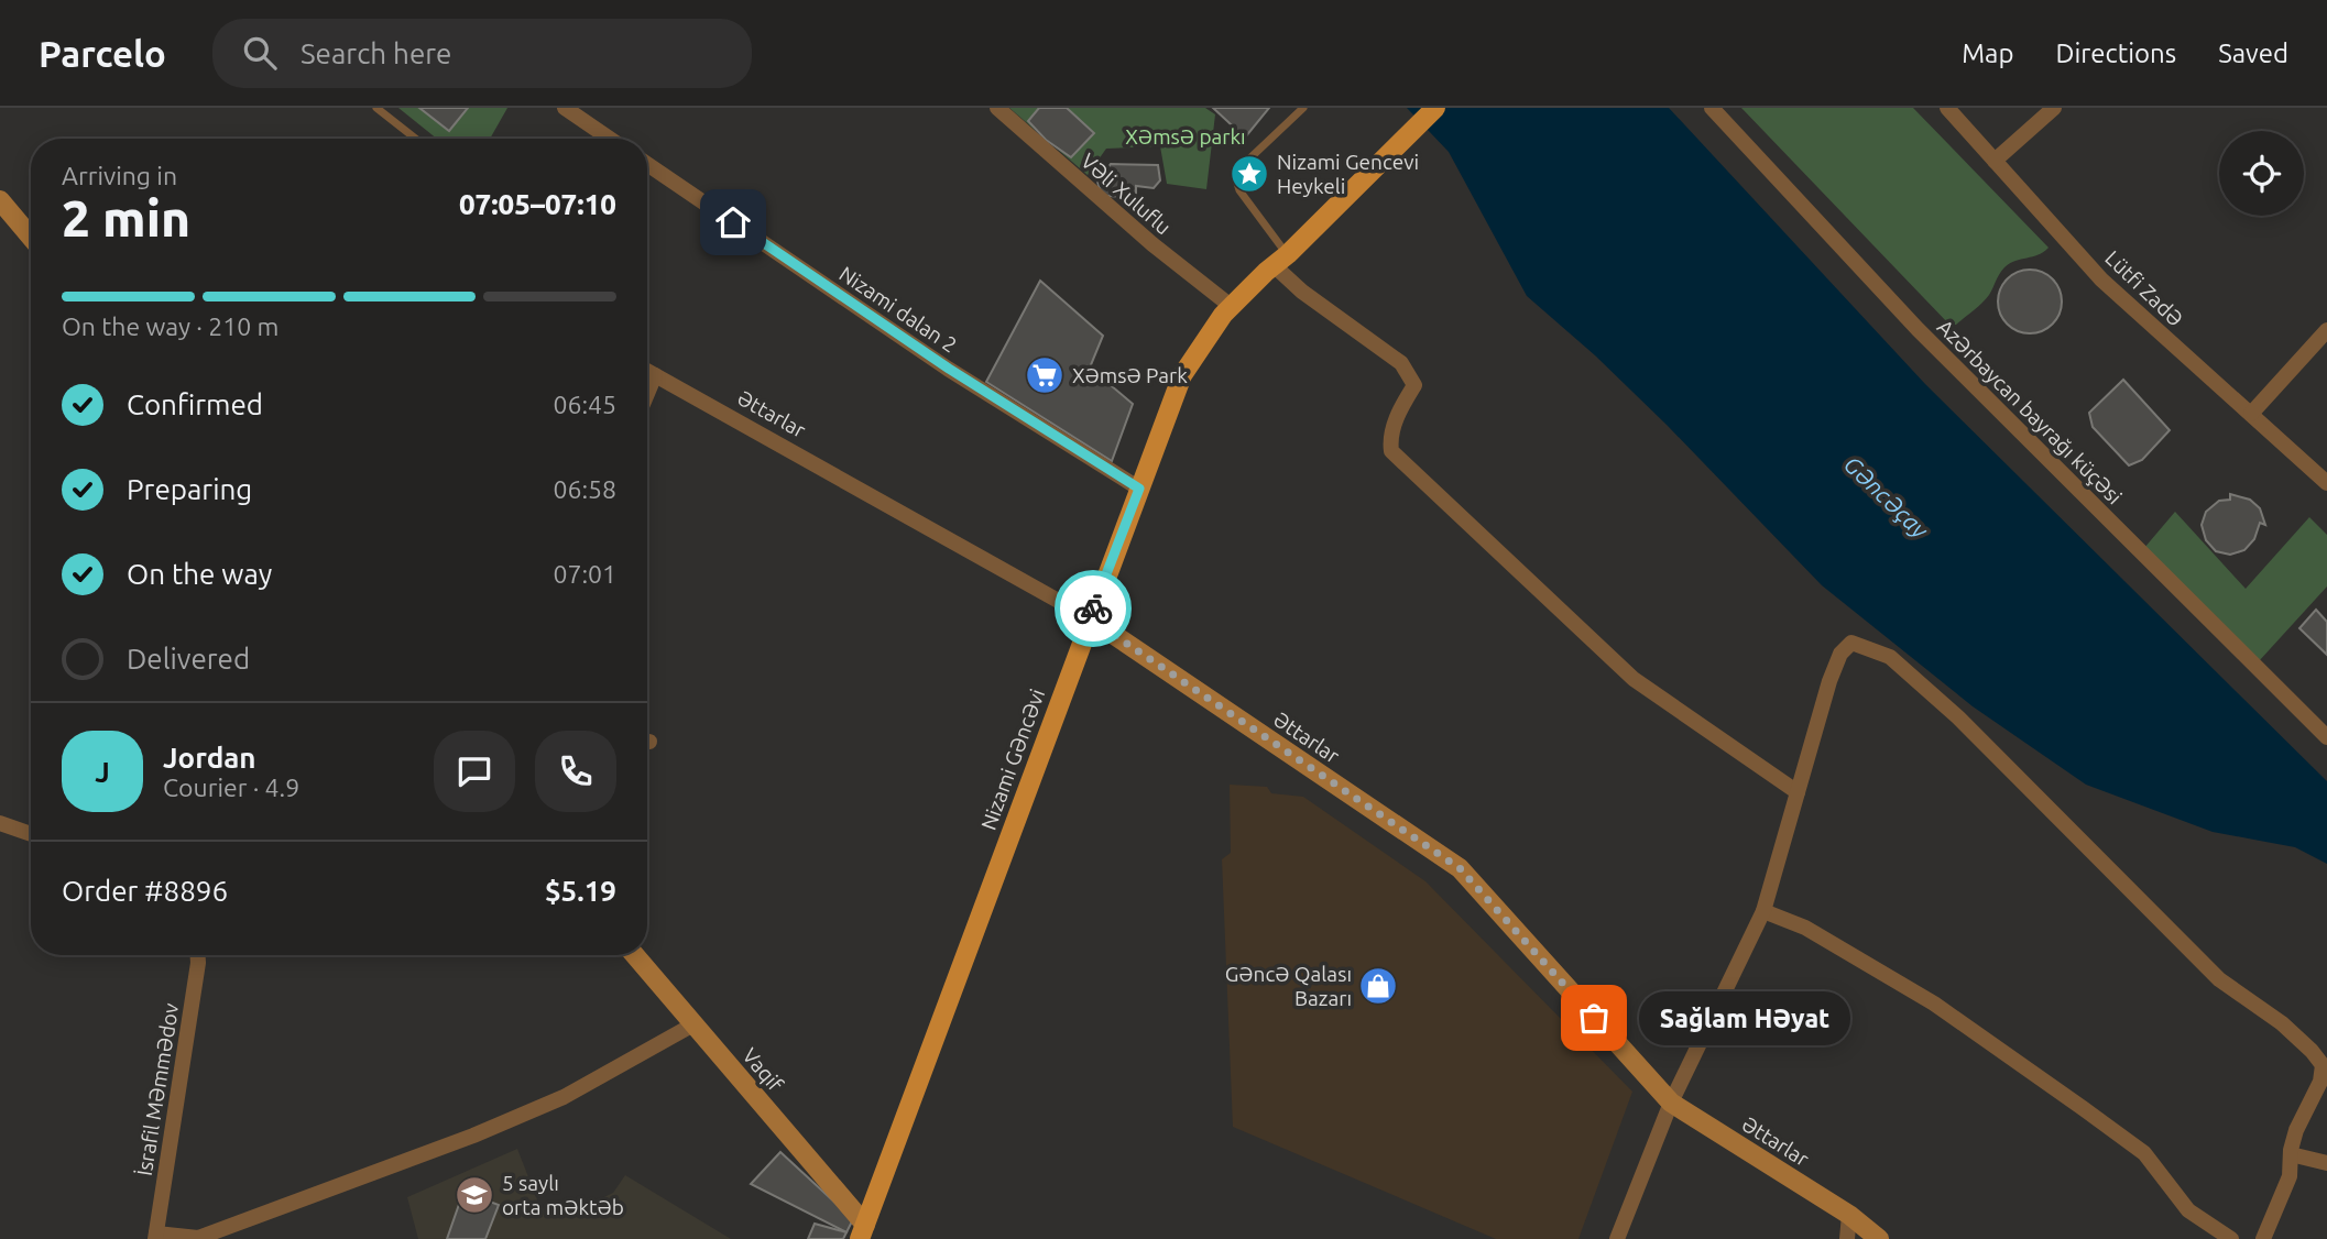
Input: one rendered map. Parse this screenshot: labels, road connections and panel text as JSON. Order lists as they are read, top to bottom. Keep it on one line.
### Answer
{"streets":{"main road":["Nizami Gəncəvi"],"street":["Vəli Xuluflu","Lütfi Zadə","Nizami dalan 2","Azərbaycan bayrağı küçəsi","Əttarlar","Vaqif","İsrafil Məmmədov"]},"crossings":[["Vəli Xuluflu","Nizami Gəncəvi"],["Nizami dalan 2","Nizami Gəncəvi"],["Əttarlar","Nizami Gəncəvi"],["Nizami Gəncəvi","Vaqif"]],"water":["Gəncəçay"],"parks":["Xəmsə parkı"],"places":{"place":["Nizami Gencevi Heykeli"],"supermarket":["Xəmsə Park"],"shop":["Gəncə Qalası Bazarı"],"other":["Sağlam Həyat"],"school or university":["5 saylı orta məktəb"]},"page":{"header":"Parcelo","search":"Search here","nav":["Map","Directions","Saved"],"heading":["2 min","Arriving in","07:05–07:10"],"panel":["Jordan","Courier · 4.9","Order #8896","$5.19"],"bar":"On the way · 210 m","list":[["Confirmed","06:45"],["Preparing","06:58"],["On the way","07:01"],"Delivered"],"round":"J","bubble":"Sağlam Həyat"}}
